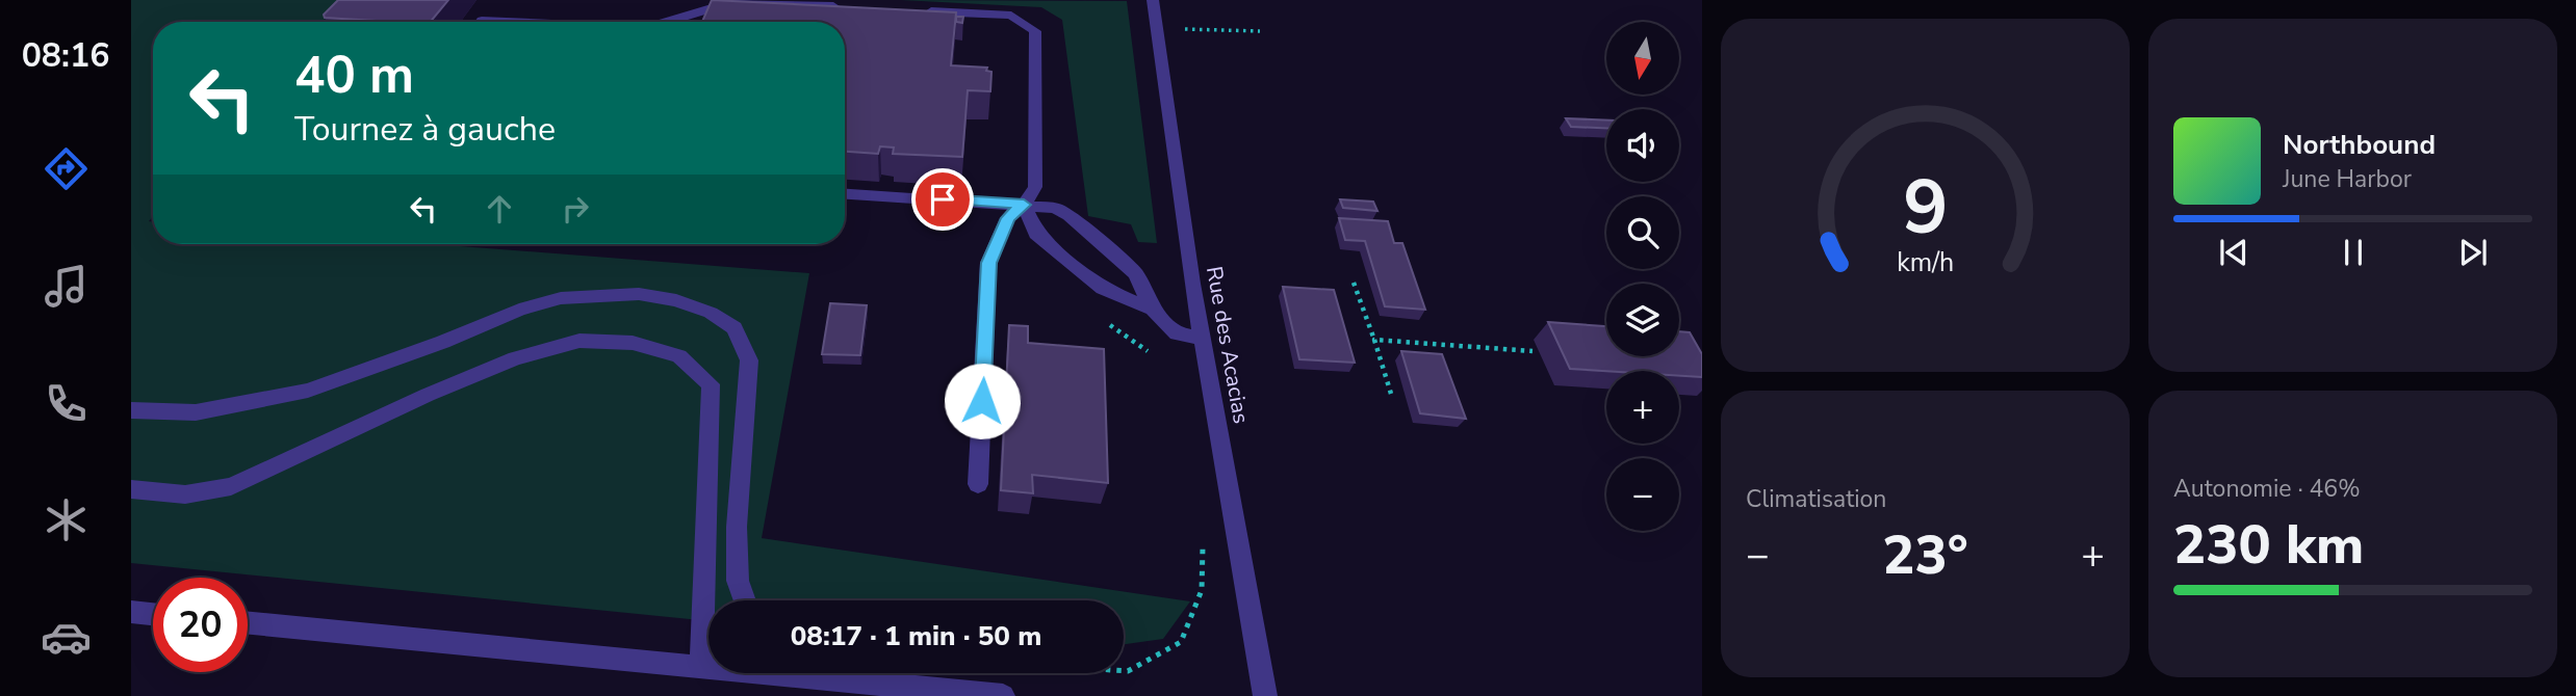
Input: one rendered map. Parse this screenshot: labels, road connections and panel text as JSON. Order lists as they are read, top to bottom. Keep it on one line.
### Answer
{"streets":{"lane":["Rue des Acacias"]},"north":"bottom","page":{"tabs":"08:16","map_buttons":["+","−"],"turn":["40 m","Tournez à gauche"],"song":["Northbound","June Harbor"],"tile":["Climatisation",["Autonomie · 46%","230 km"]],"heat":["−","23°","+"],"limit":"20","trip":"08:17 · 1 min · 50 m","gauge":["9","km/h"]}}
